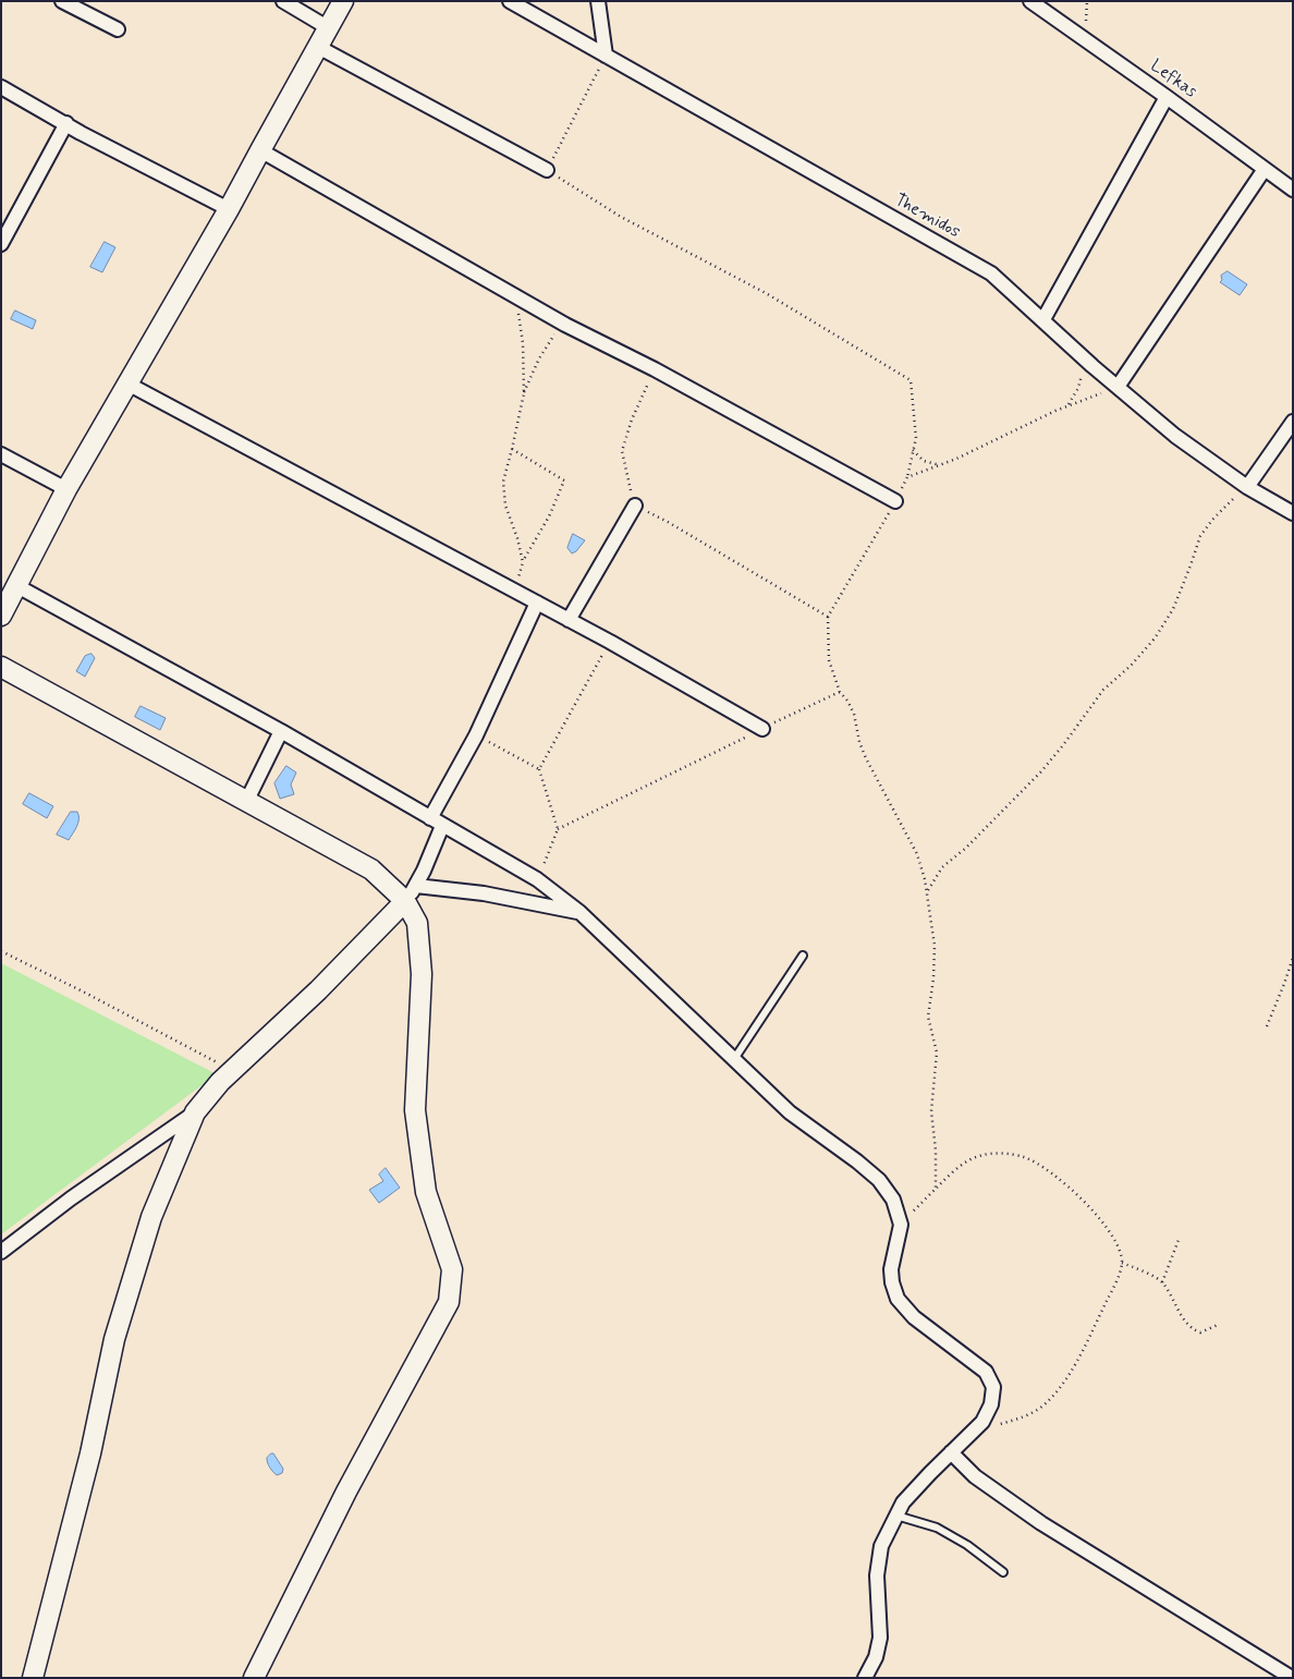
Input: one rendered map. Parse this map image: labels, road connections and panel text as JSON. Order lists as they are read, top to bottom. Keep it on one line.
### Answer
{"streets":{"street":["Lefkas","Themidos"]}}
